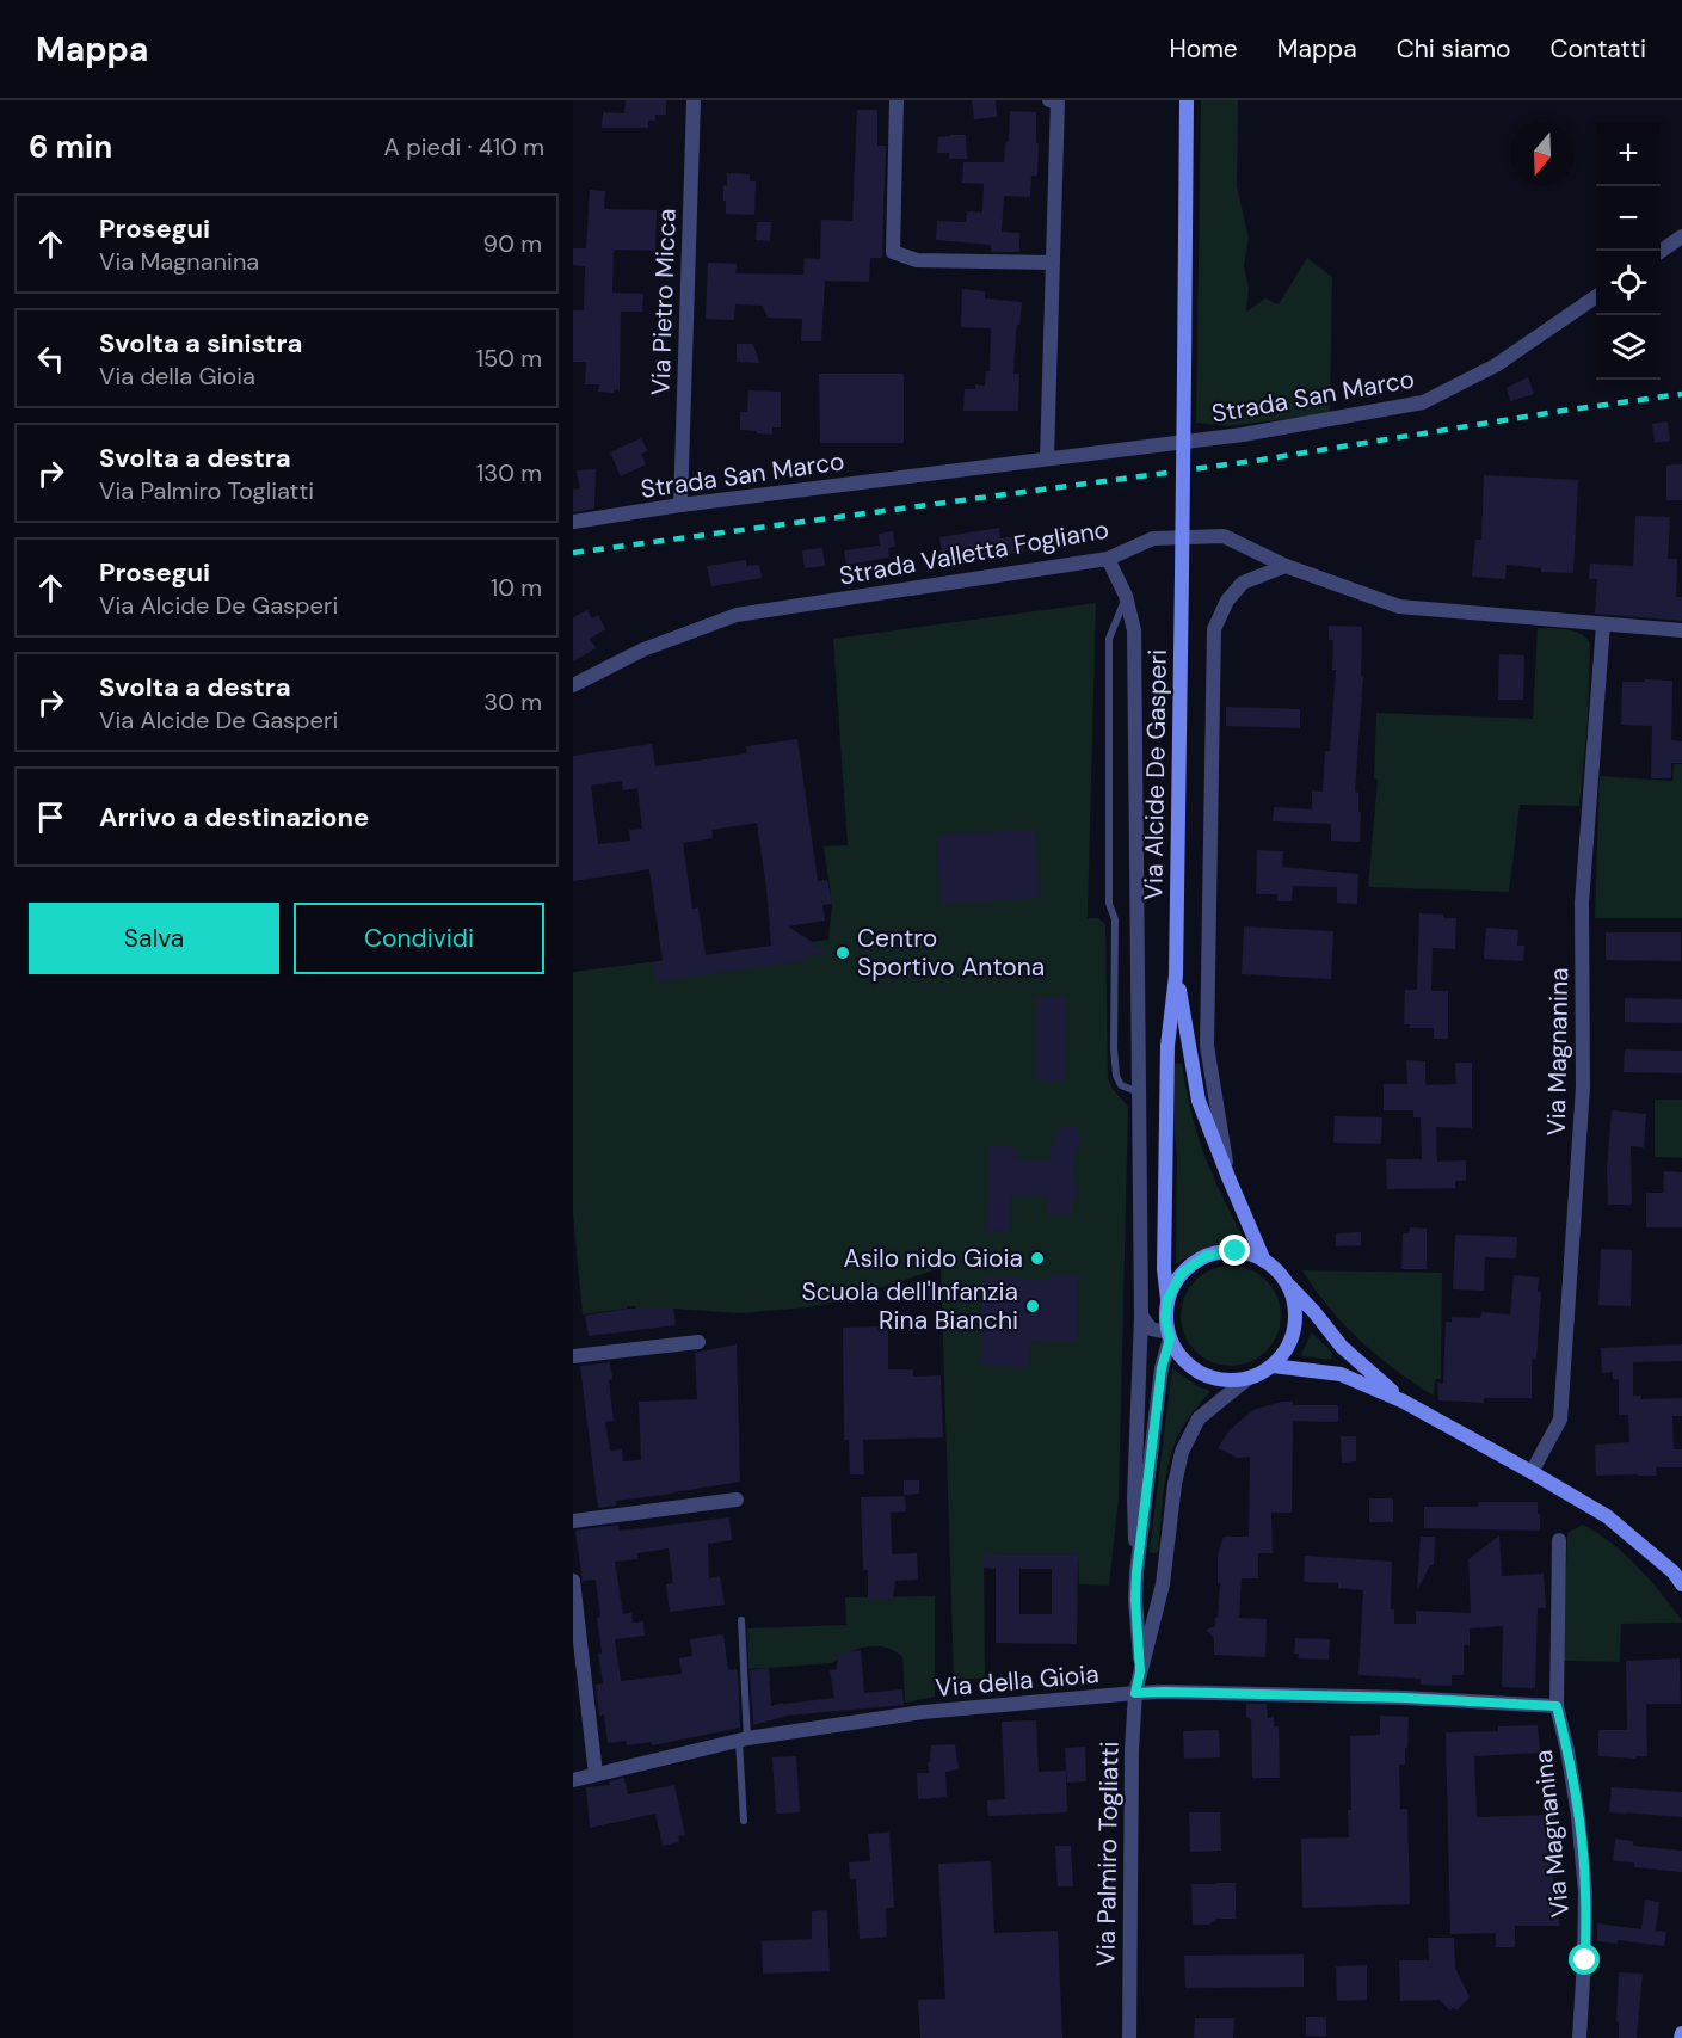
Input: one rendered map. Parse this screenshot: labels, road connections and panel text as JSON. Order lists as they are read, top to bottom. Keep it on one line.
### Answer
{"streets":{"main road":["Via Alcide De Gasperi"],"street":["Via Pietro Micca","Strada San Marco","Strada Valletta Fogliano","Via Magnanina","Via della Gioia","Via Palmiro Togliatti"]},"crossings":[["Via Pietro Micca","Strada San Marco"],["Strada Valletta Fogliano","Via Magnanina"],["Via Alcide De Gasperi","Via Palmiro Togliatti"],["Via Magnanina","Via della Gioia"],["Via della Gioia","Via Palmiro Togliatti"]],"places":["Centro Sportivo Antona","Asilo nido Gioia","Scuola dell'Infanzia Rina Bianchi"],"north":"bottom","page":{"header":"Mappa","nav":["Home","Mappa","Chi siamo","Contatti"],"heading":["6 min","A piedi · 410 m"],"map_buttons":["+","−"],"list":[["Prosegui","Via Magnanina","90 m"],["Svolta a sinistra","Via della Gioia","150 m"],["Svolta a destra","Via Palmiro Togliatti","130 m"],["Prosegui","Via Alcide De Gasperi","10 m"],["Svolta a destra","Via Alcide De Gasperi","30 m"],"Arrivo a destinazione"],"buttons":["Salva","Condividi"]}}
